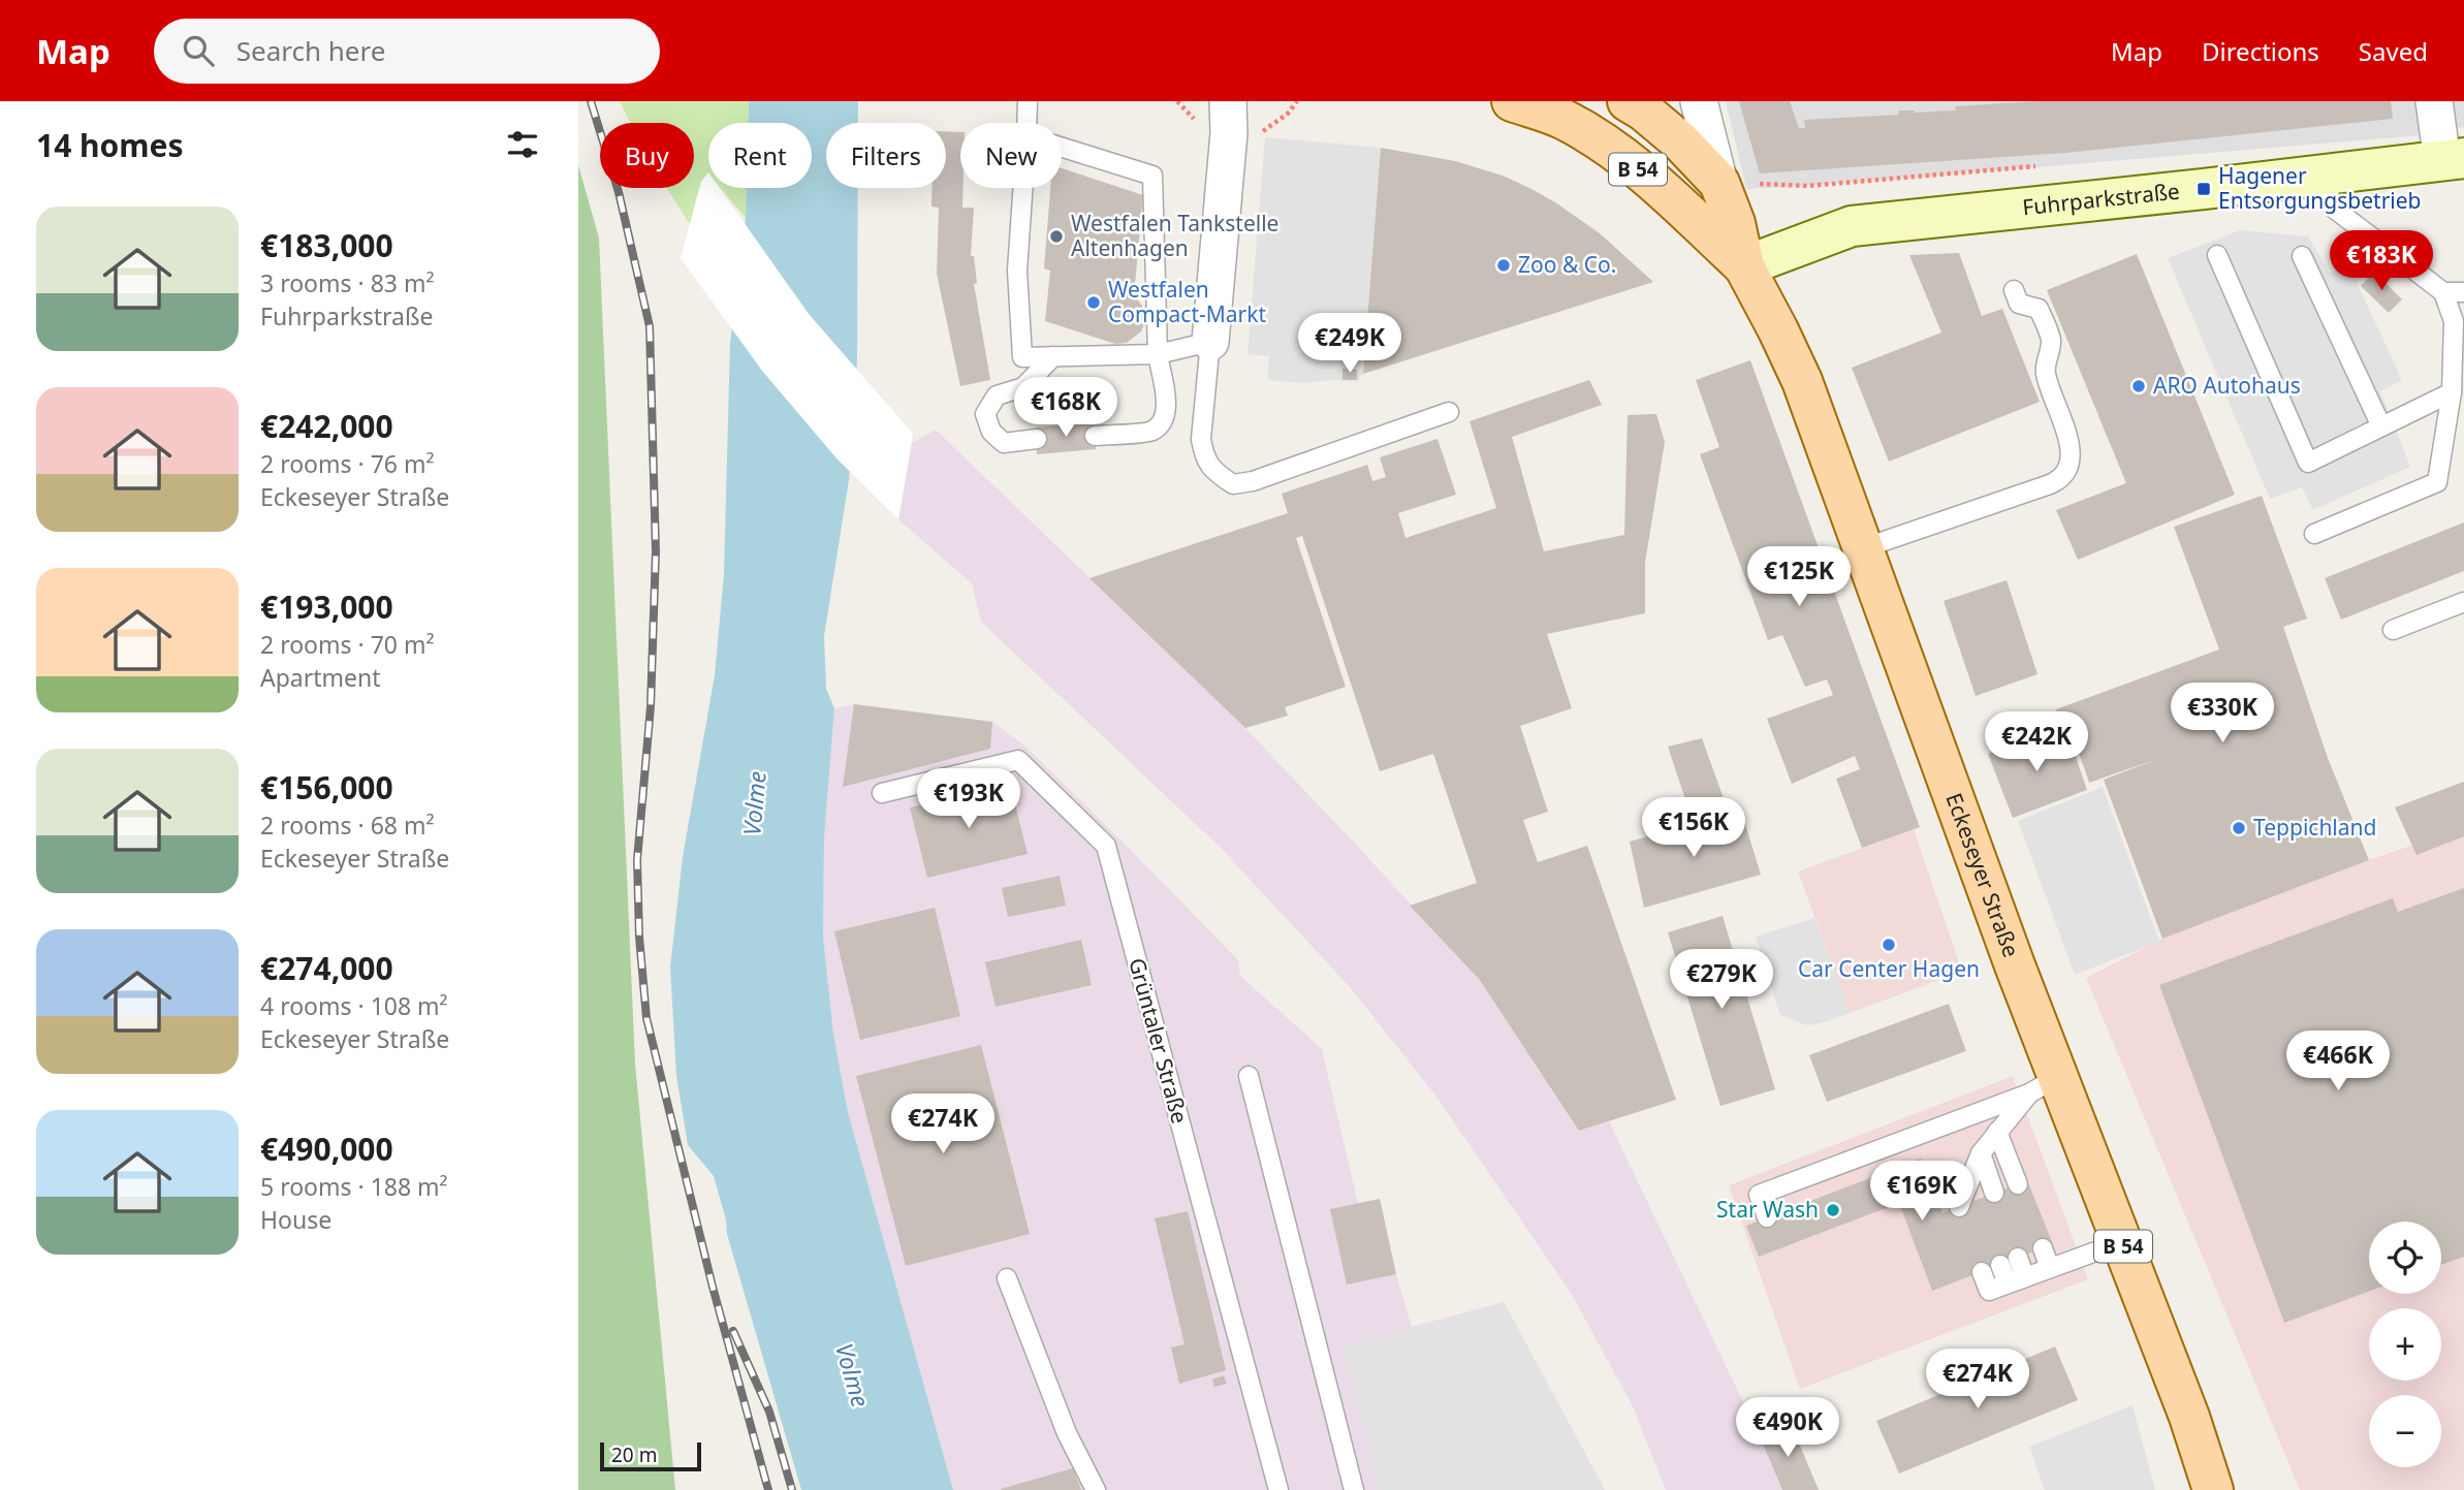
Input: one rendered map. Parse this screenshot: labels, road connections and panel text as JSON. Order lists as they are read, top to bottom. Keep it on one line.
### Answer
{"streets":{"main road":["B 54","Fuhrparkstraße","Eckeseyer Straße"],"lane":["Grüntaler Straße"]},"crossings":[["B 54","Fuhrparkstraße"],["B 54","Eckeseyer Straße"],["Fuhrparkstraße","Eckeseyer Straße"]],"water":["Volme"],"places":{"transit":["Hagener Entsorgungsbetrieb"],"other":["Westfalen Tankstelle Altenhagen","Zoo & Co.","Westfalen Compact-Markt","ARO Autohaus","Teppichland","Car Center Hagen","Star Wash"]},"scale_bar":"20 m","page":{"header":"Map","search":"Search here","nav":["Map","Directions","Saved"],"heading":"14 homes","chip":["Buy","Rent","Filters","New"],"list":[{"name":"€183,000","note":"3 rooms · 83 m² · Fuhrparkstraße"},{"name":"€242,000","note":"2 rooms · 76 m² · Eckeseyer Straße"},{"name":"€193,000","note":"2 rooms · 70 m² · Apartment"},{"name":"€156,000","note":"2 rooms · 68 m² · Eckeseyer Straße"},{"name":"€274,000","note":"4 rooms · 108 m² · Eckeseyer Straße"},{"name":"€490,000","note":"5 rooms · 188 m² · House"}],"price":["€183K","€249K","€168K","€125K","€330K","€242K","€193K","€156K","€279K","€466K","€274K","€169K","€274K","€490K"],"map_buttons":["+","−"],"scale":"20 m"}}
